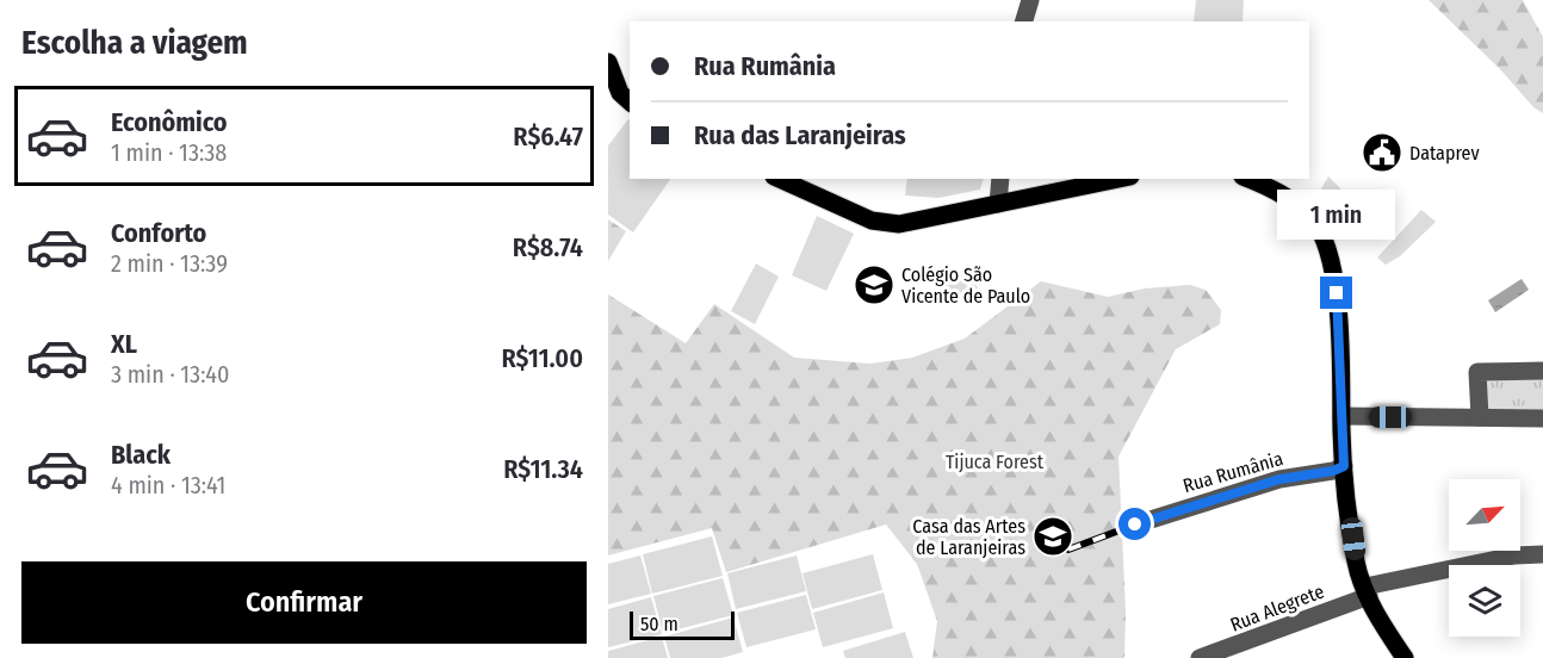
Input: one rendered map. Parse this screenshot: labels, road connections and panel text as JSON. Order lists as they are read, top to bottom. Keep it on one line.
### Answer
{"streets":{"street":["Rua Rumânia","Rua Alegrete"]},"parks":["Tijuca Forest"],"places":{"public building":["Dataprev"],"school or university":["Colégio São Vicente de Paulo","Casa das Artes de Laranjeiras"]},"scale_bar":"50 m","north":"top right","page":{"heading":"Escolha a viagem","banner":["Rua Rumânia","Rua das Laranjeiras"],"list":[{"name":"Econômico","note":"1 min · 13:38","value":"R$6.47"},{"name":"Conforto","note":"2 min · 13:39","value":"R$8.74"},{"name":"XL","note":"3 min · 13:40","value":"R$11.00"},{"name":"Black","note":"4 min · 13:41","value":"R$11.34"}],"bubble":"1 min","buttons":"Confirmar","scale":"50 m"}}
